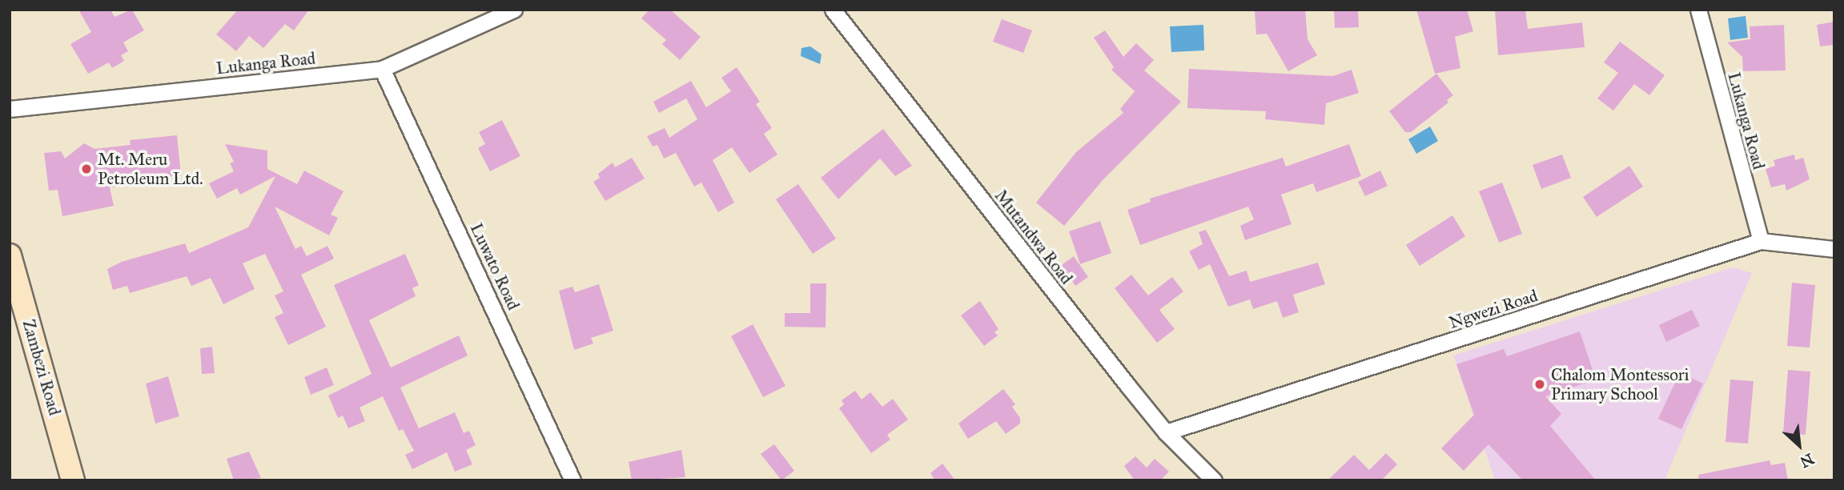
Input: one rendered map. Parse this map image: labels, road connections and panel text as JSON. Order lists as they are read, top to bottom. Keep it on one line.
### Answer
{"streets":{"main road":["Zambezi Road"],"street":["Lukanga Road","Mutandwa Road","Luwato Road","Ngwezi Road"]},"crossings":[["Lukanga Road","Luwato Road"],["Lukanga Road","Ngwezi Road"],["Mutandwa Road","Ngwezi Road"]],"places":["Mt. Meru Petroleum Ltd.","Chalom Montessori Primary School"],"north":"bottom right"}
